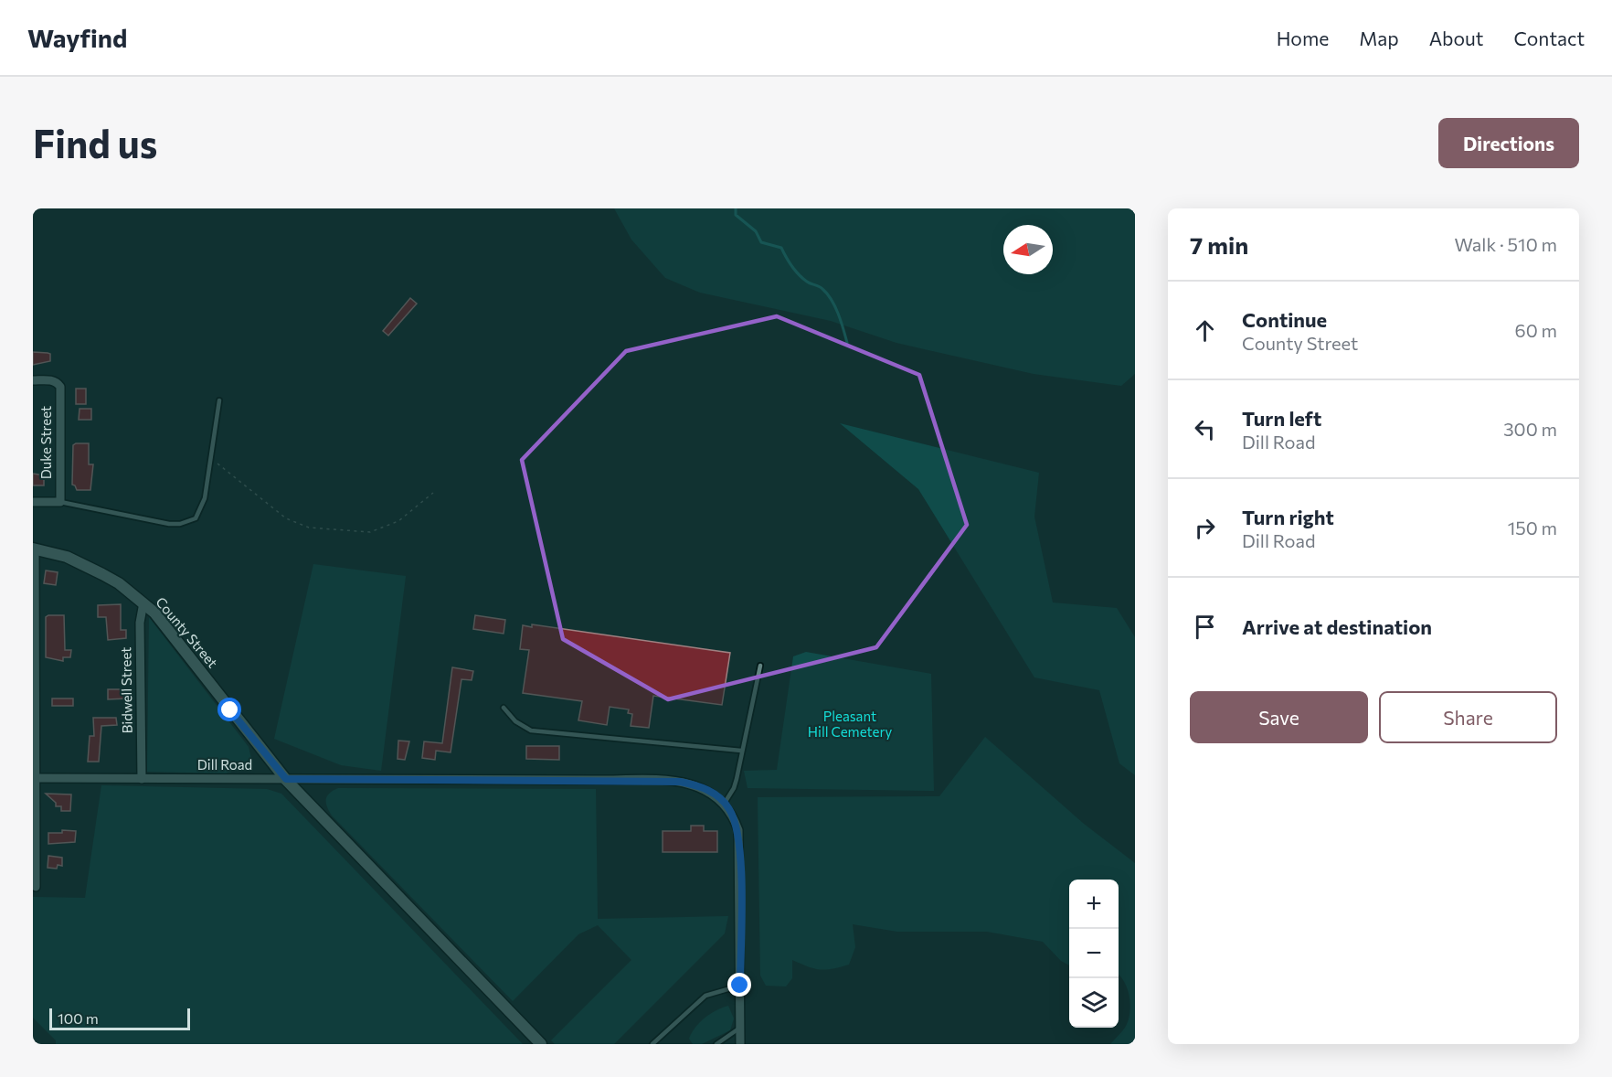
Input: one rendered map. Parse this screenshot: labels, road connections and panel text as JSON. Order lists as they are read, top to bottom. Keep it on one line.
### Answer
{"streets":{"street":["Duke Street","County Street","Bidwell Street","Dill Road"]},"crossings":[["County Street","Bidwell Street"],["County Street","Dill Road"],["Bidwell Street","Dill Road"]],"parks":["Pleasant Hill Cemetery"],"scale_bar":"100 m","north":"left","page":{"header":"Wayfind","nav":["Home","Map","About","Contact"],"buttons":["Directions",["Save","Share"]],"title":"Find us","heading":["7 min","Walk · 510 m"],"list":[["Continue","County Street","60 m"],["Turn left","Dill Road","300 m"],["Turn right","Dill Road","150 m"],"Arrive at destination"],"map_buttons":["+","−"],"scale":"100 m"}}
